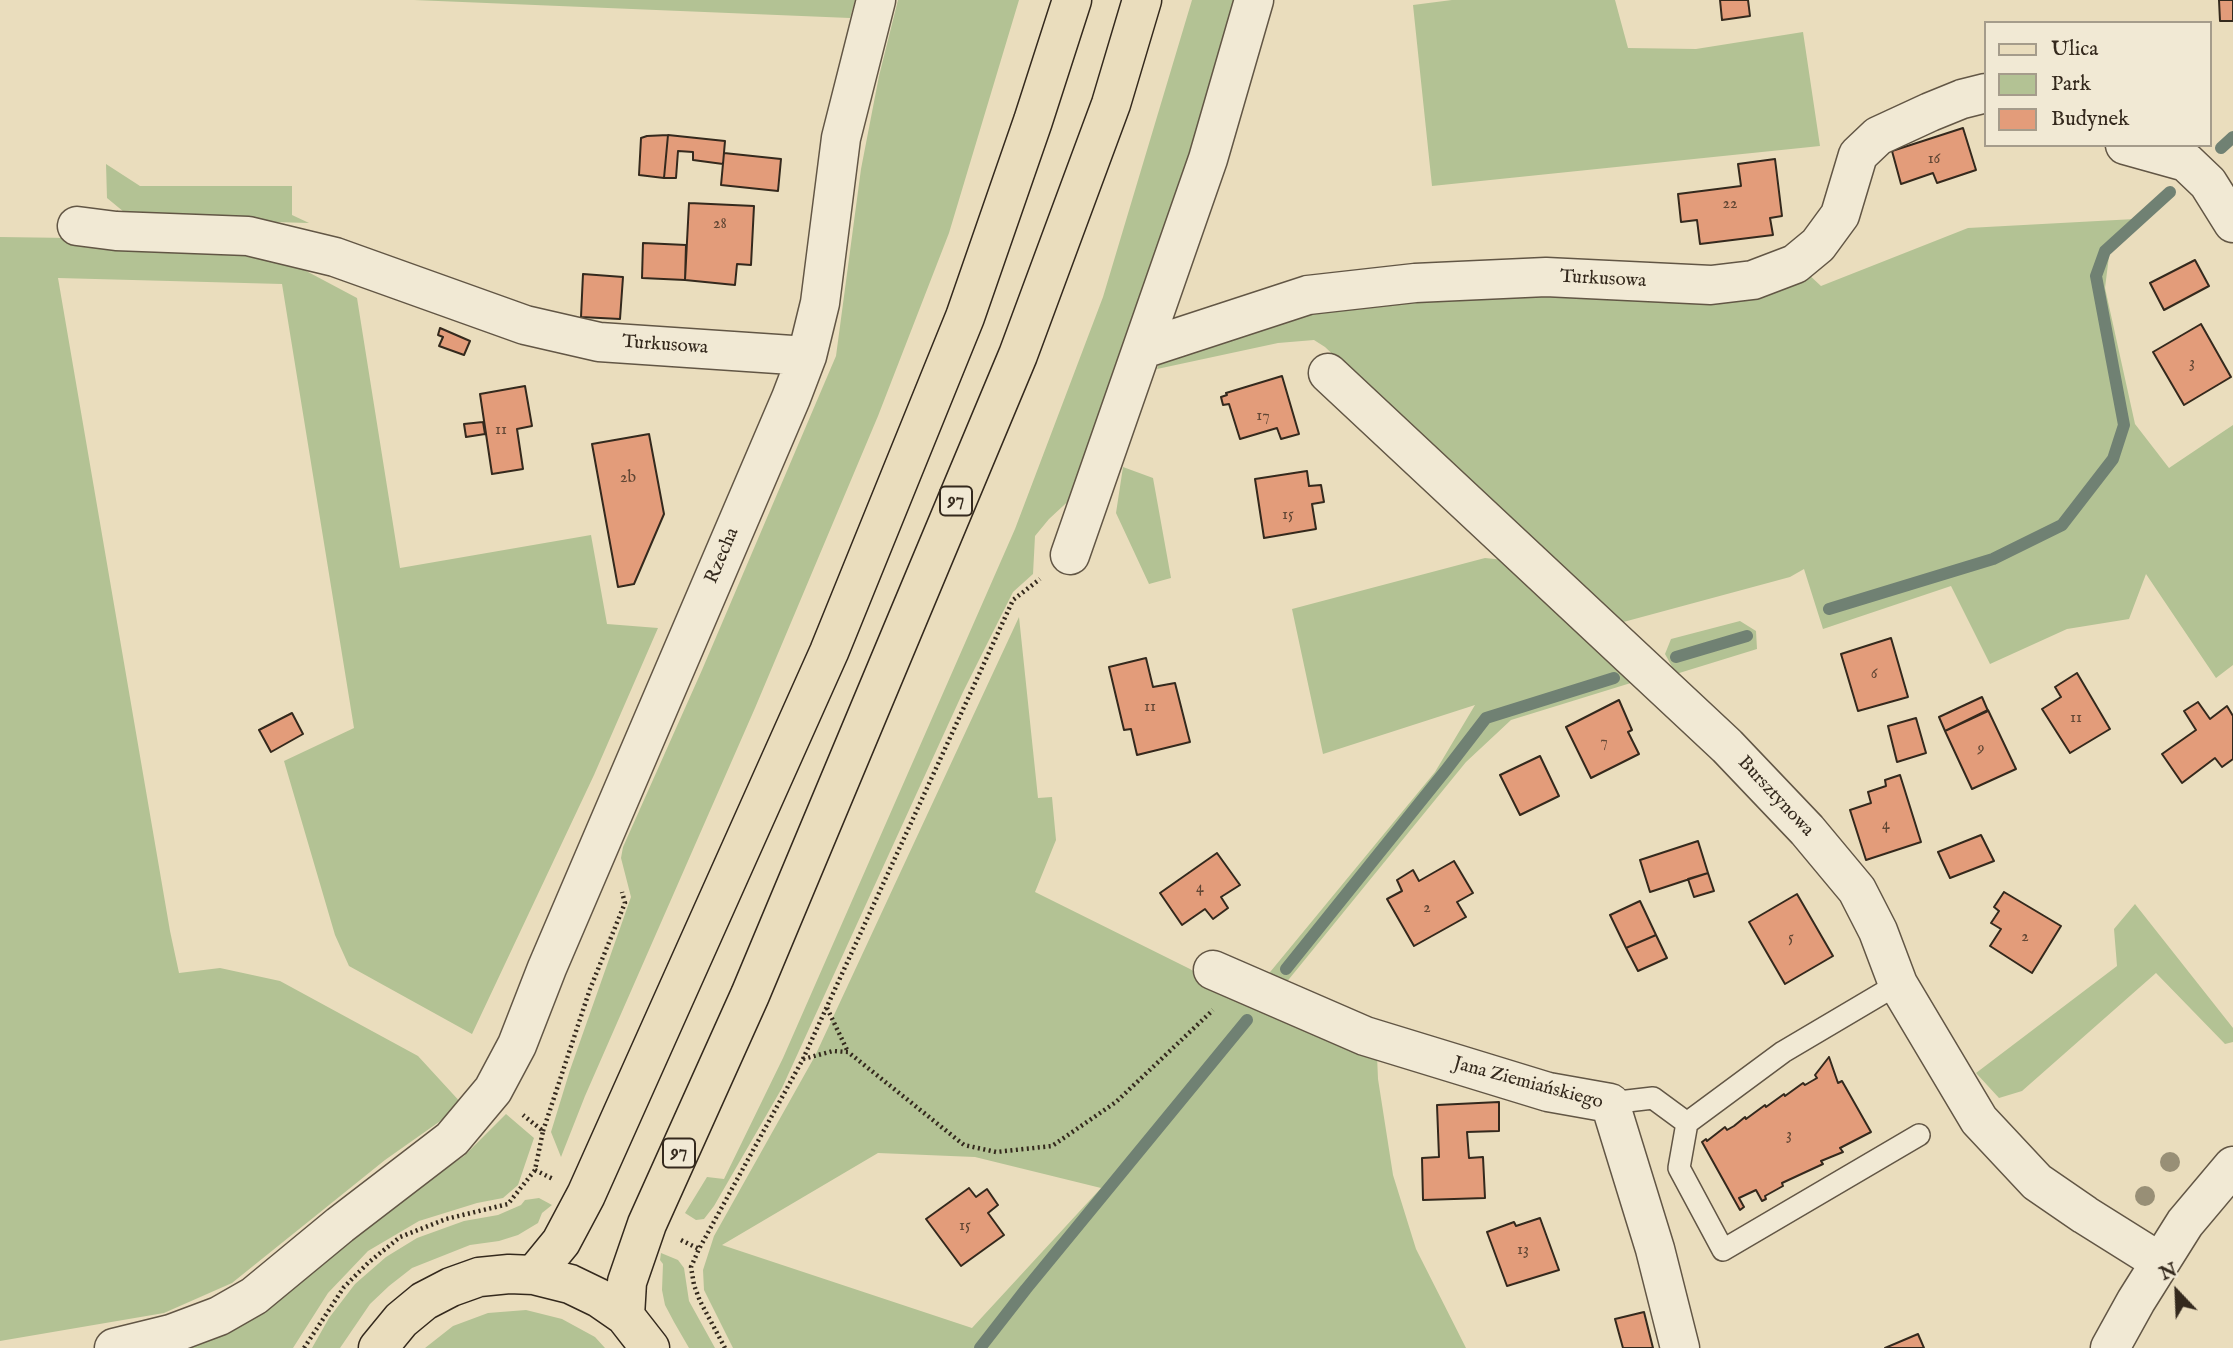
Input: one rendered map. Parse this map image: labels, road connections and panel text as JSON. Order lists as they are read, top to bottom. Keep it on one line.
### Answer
{"streets":{"main road":["97"],"street":["Turkusowa","Rzecha","Bursztynowa","Jana Ziemiańskiego"]},"crossings":[["Turkusowa","Rzecha"]],"house_numbers":["16","22","28","3","17","11","2b","15","6","11","11","7","9","4","4","2","2","5","3","15","13"],"legend":["Ulica","Park","Budynek"],"north":"top left"}
